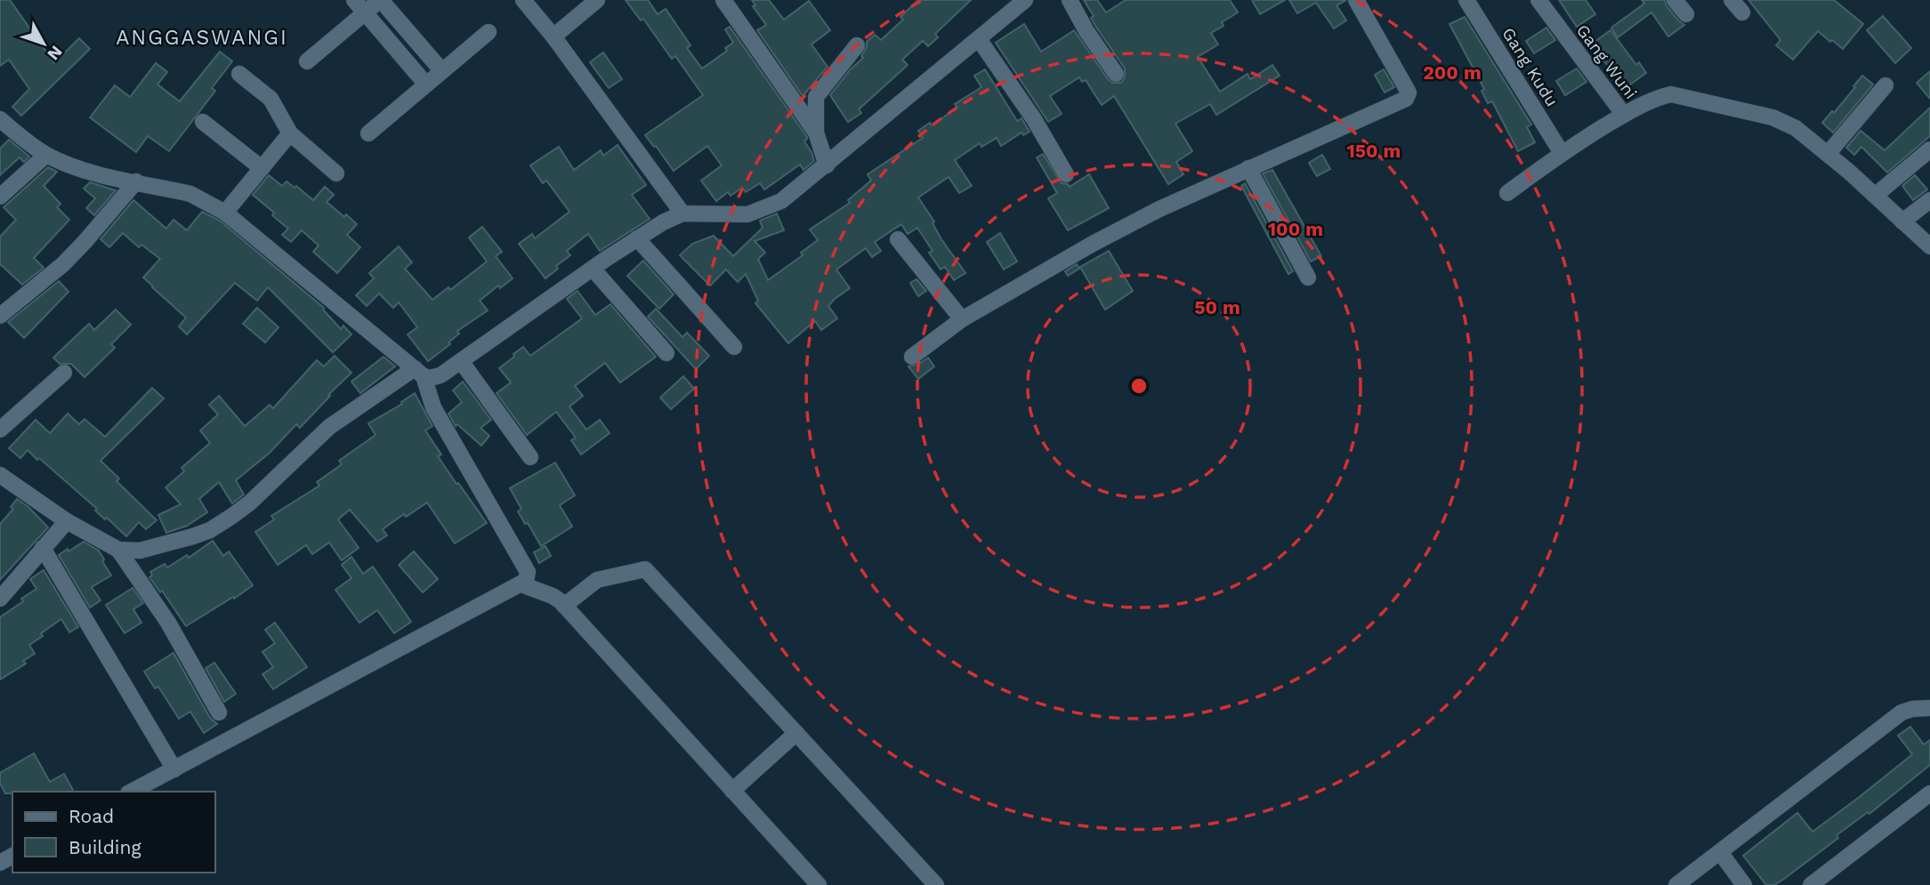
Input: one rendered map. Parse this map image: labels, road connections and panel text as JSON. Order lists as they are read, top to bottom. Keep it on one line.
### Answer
{"streets":{"street":["Gang Wuni","Gang Kudu"]},"districts":["ANGGASWANGI"],"legend":["Road","Building"],"north":"bottom right","rings":["200 m","150 m","100 m","50 m"]}
